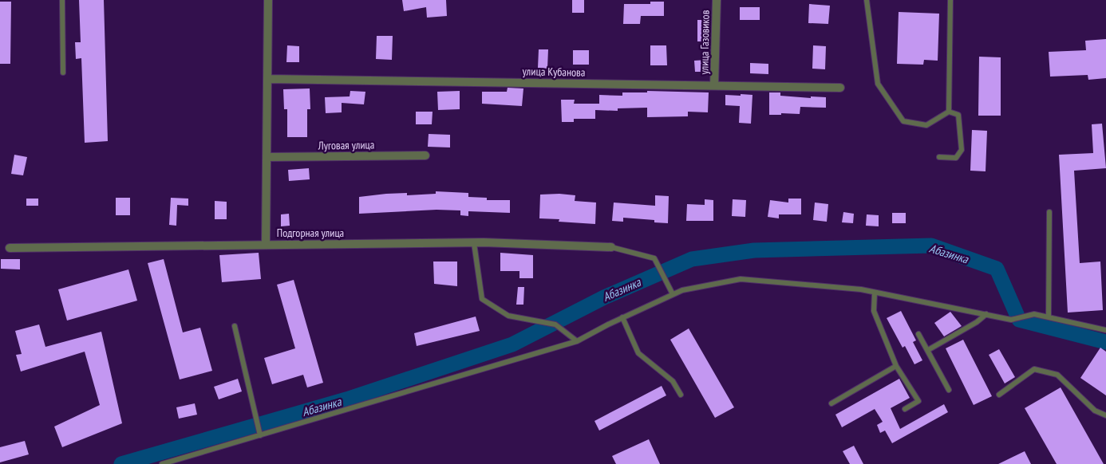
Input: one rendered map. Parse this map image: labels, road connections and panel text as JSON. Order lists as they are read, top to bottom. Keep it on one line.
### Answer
{"streets":{"street":["улица Газовиков","улица Кубанова","Луговая улица","Подгорная улица"]},"crossings":[["улица Газовиков","улица Кубанова"]],"water":["Абазинка"]}
